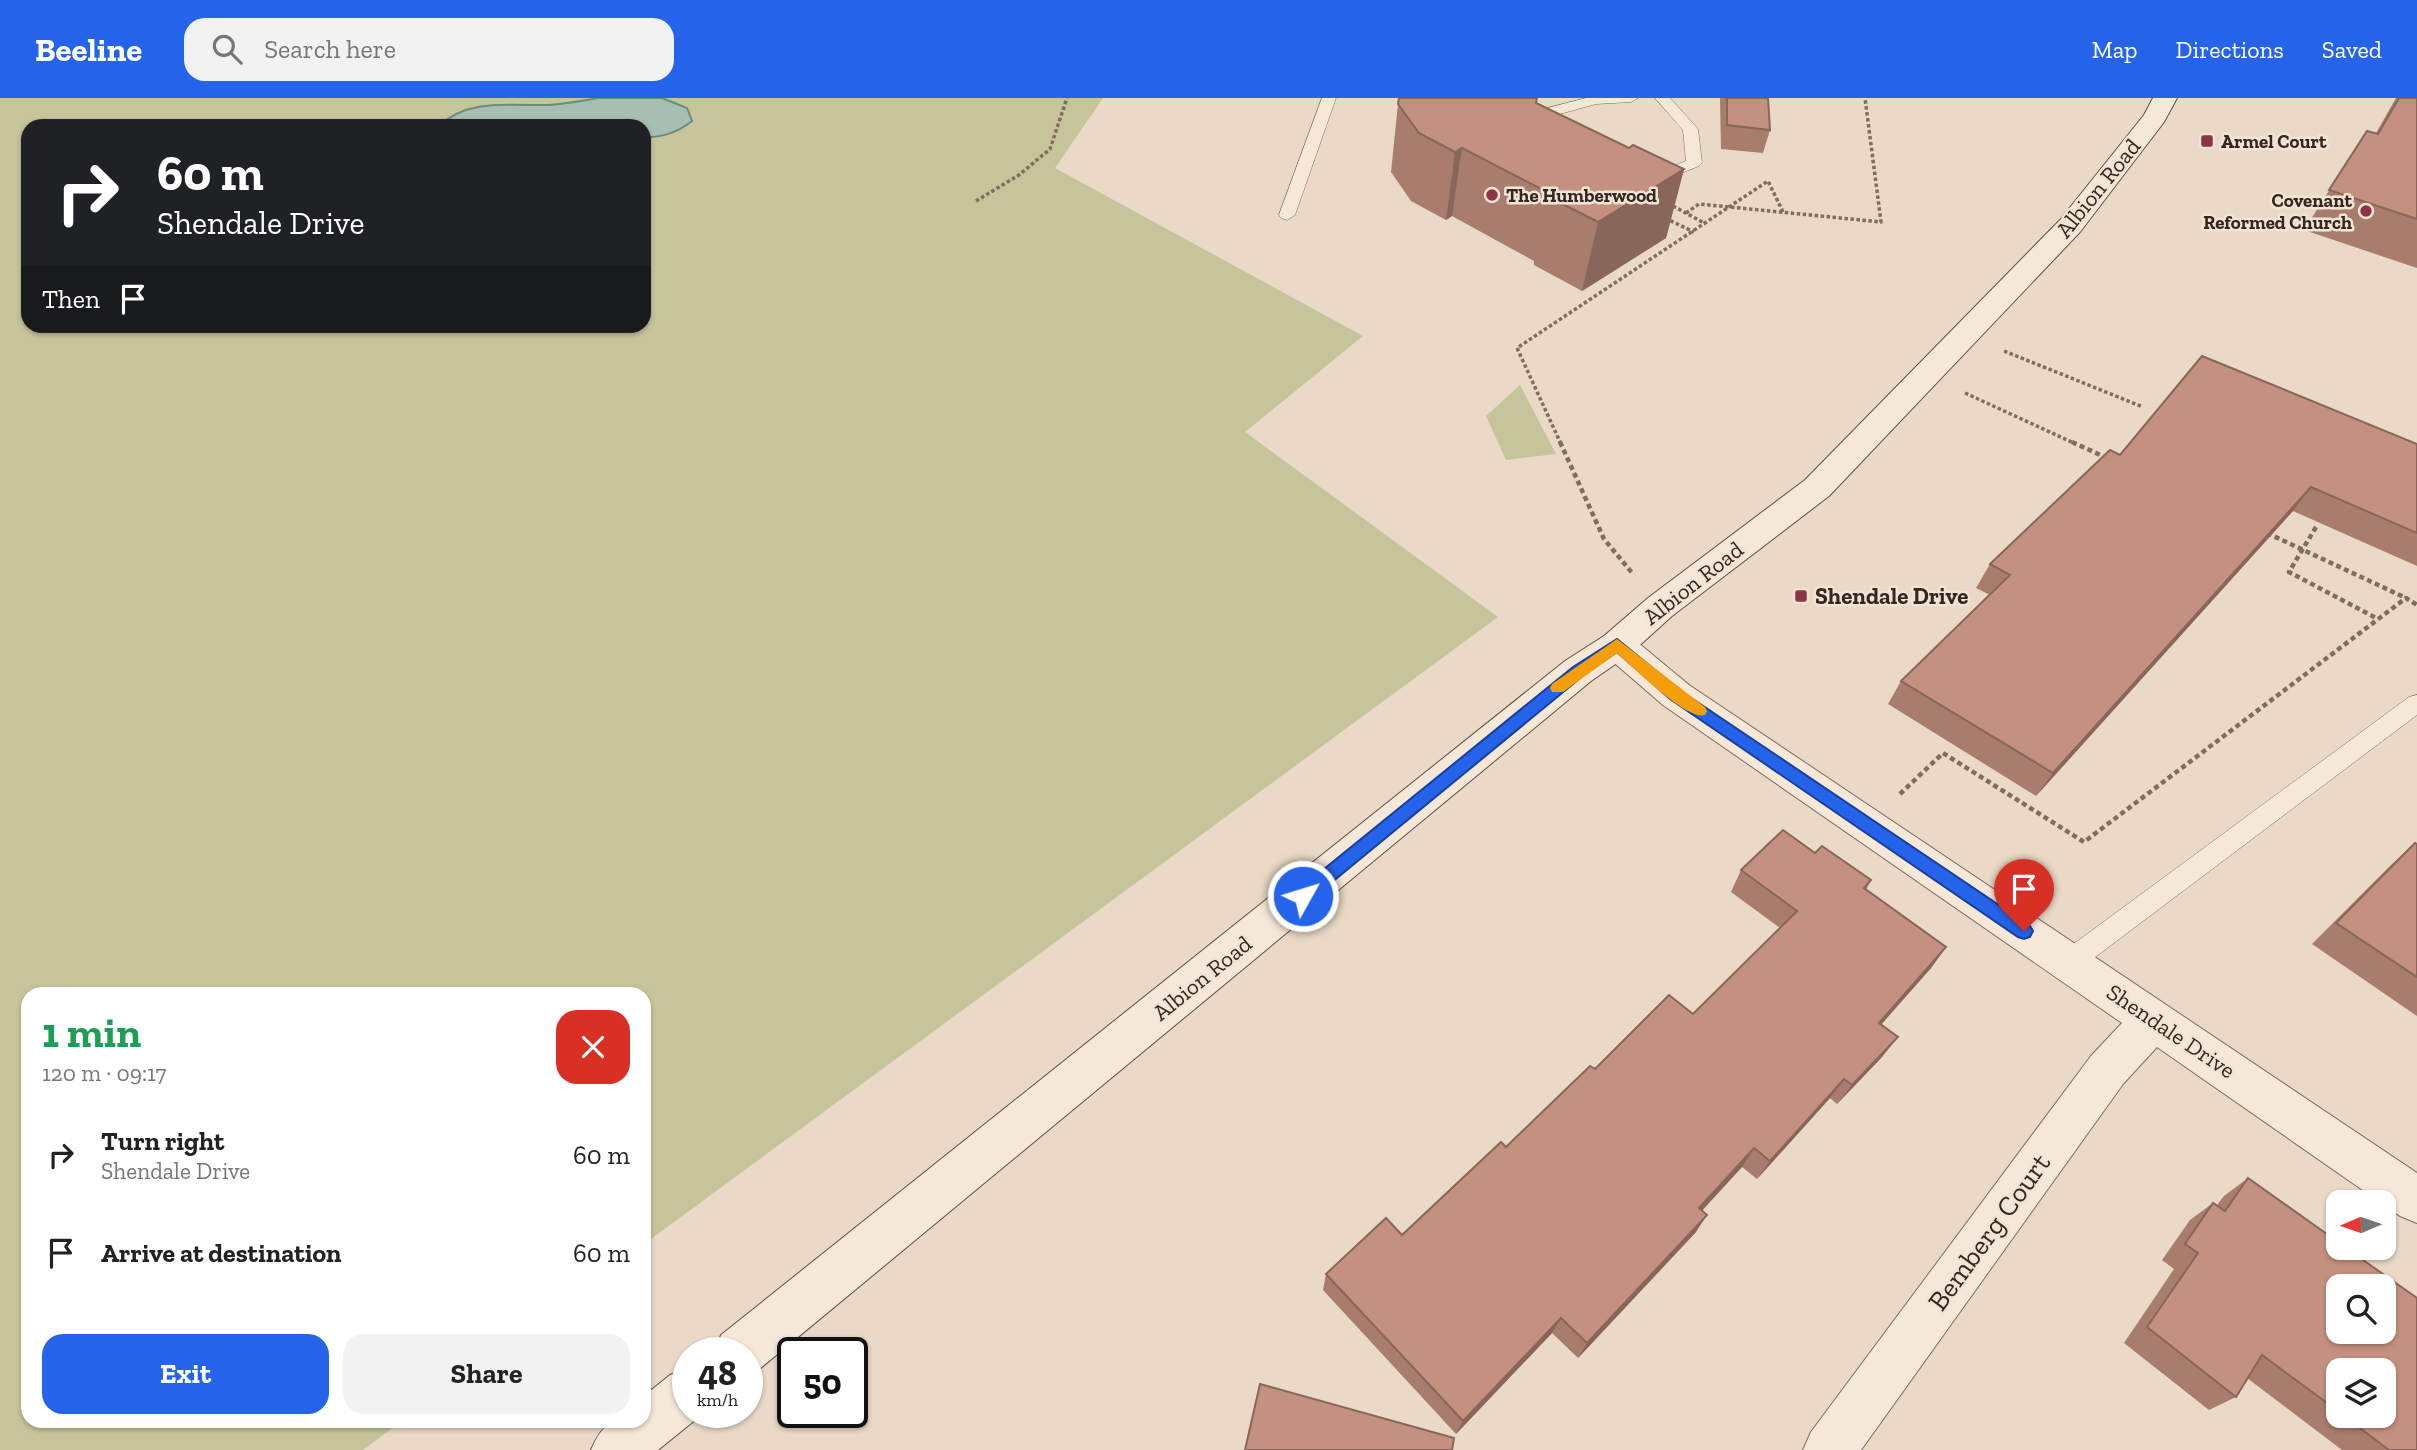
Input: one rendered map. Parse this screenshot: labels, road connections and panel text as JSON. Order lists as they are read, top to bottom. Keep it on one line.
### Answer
{"streets":{"main road":["Albion Road","Shendale Drive","Bemberg Court"]},"crossings":[["Albion Road","Shendale Drive"],["Shendale Drive","Bemberg Court"]],"places":{"transit":["Armel Court","Shendale Drive"],"other":["The Humberwood","Covenant Reformed Church"]},"north":"left","page":{"header":"Beeline","search":"Search here","nav":["Map","Directions","Saved"],"turn":["60 m","Shendale Drive"],"then":"Then","heading":["1 min","120 m · 09:17"],"list":[{"name":"Turn right","note":"Shendale Drive","value":"60 m"},{"name":"Arrive at destination","value":"60 m"}],"buttons":["Exit","Share"],"speed":"48 km/h","limit":"50"}}
